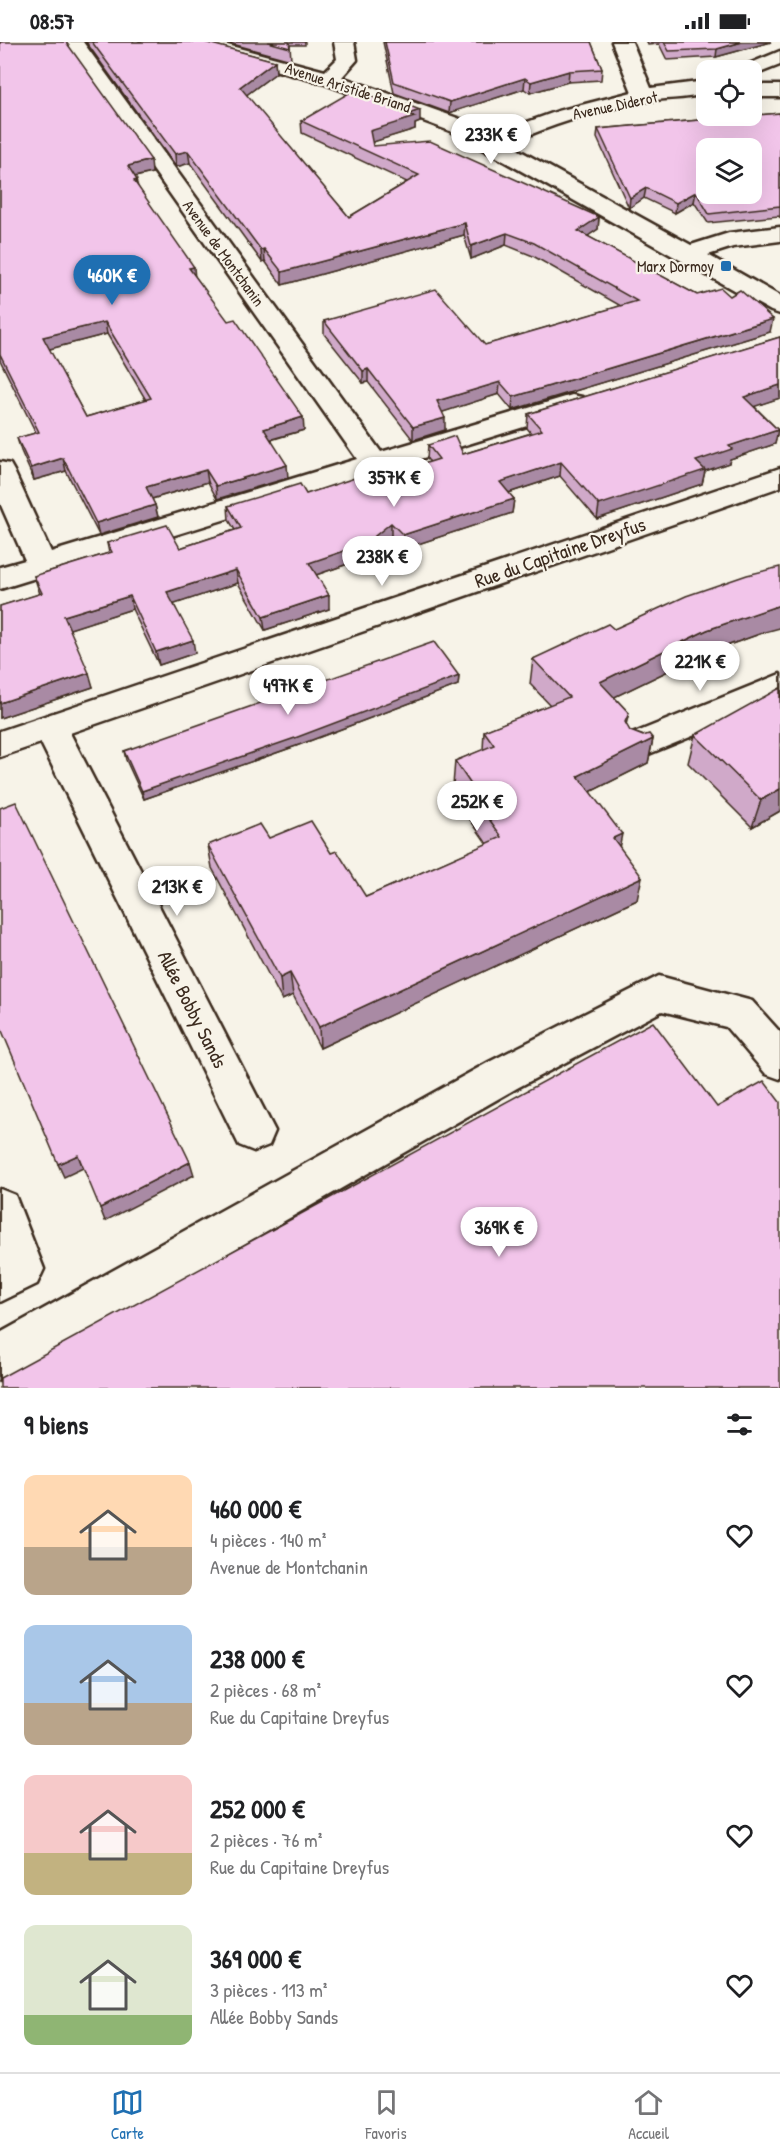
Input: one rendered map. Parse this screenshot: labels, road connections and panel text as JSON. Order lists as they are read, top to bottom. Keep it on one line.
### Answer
{"streets":{"street":["Avenue Aristide Briand","Avenue Diderot","Avenue de Montchanin","Rue du Capitaine Dreyfus","Allée Bobby Sands"]},"crossings":[["Avenue Aristide Briand","Avenue Diderot"],["Rue du Capitaine Dreyfus","Allée Bobby Sands"]],"places":{"transit":["Marx Dormoy"]},"page":{"status":"08:57","price":["233K €","460K €","357K €","238K €","221K €","497K €","252K €","213K €","369K €"],"heading":"9 biens","list":[{"name":"460 000 €","note":"4 pièces · 140 m² · Avenue de Montchanin"},{"name":"238 000 €","note":"2 pièces · 68 m² · Rue du Capitaine Dreyfus"},{"name":"252 000 €","note":"2 pièces · 76 m² · Rue du Capitaine Dreyfus"},{"name":"369 000 €","note":"3 pièces · 113 m² · Allée Bobby Sands"}],"tabs":["Carte","Favoris","Accueil"]}}
